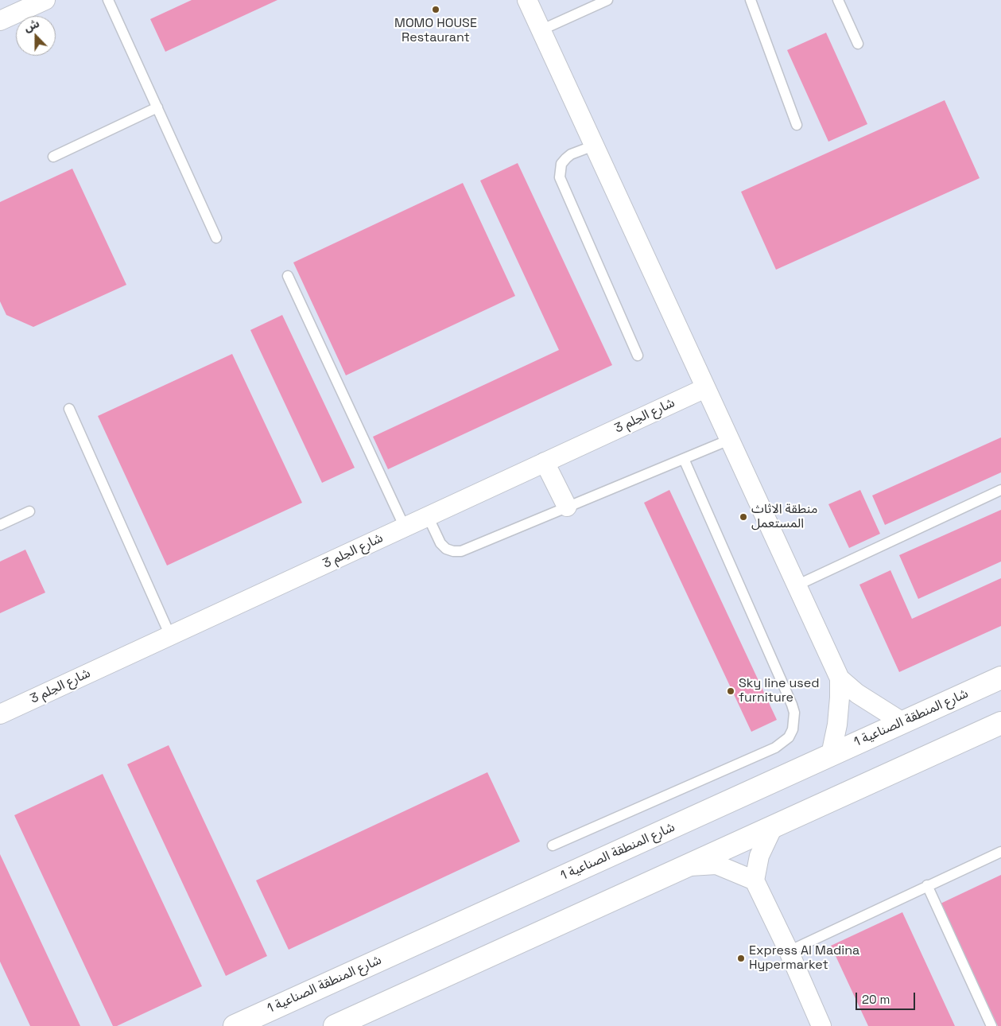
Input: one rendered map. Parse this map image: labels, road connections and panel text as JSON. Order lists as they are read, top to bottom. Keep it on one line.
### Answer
{"streets":{"street":["شارع الحِلم 3","شارع المنطقة الصناعية 1"]},"places":["MOMO HOUSE Restaurant","منطقة الاثاث المستعمل","Sky line used furniture","Express Al Madina Hypermarket"],"scale_bar":"20 m","north":"top"}
